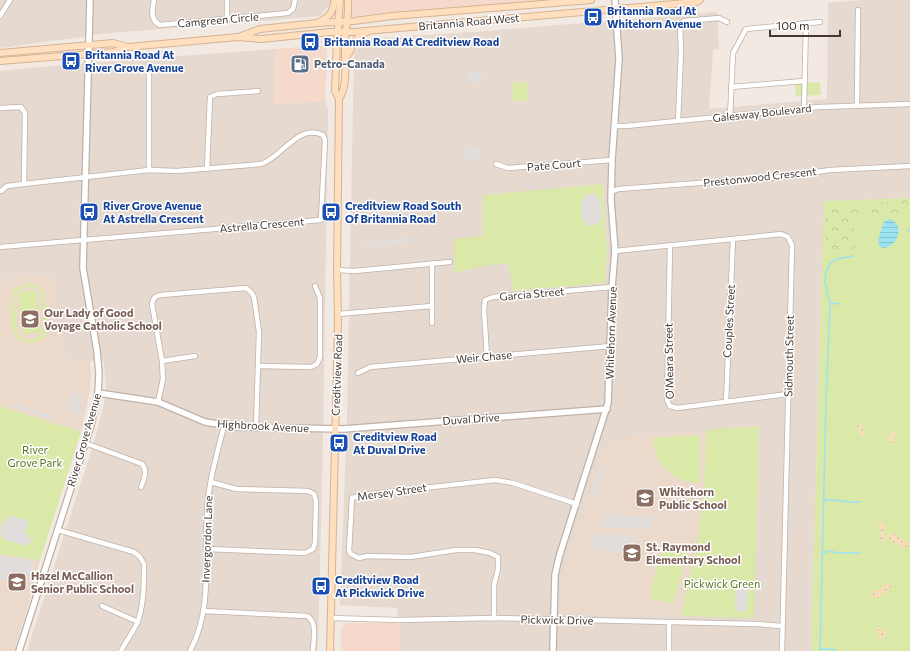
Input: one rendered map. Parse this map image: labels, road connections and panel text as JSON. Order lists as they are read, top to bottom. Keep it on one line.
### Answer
{"streets":{"main road":["Britannia Road West","Creditview Road"],"street":["Camgreen Circle","Galesway Boulevard","Pate Court","Prestonwood Crescent","Astrella Crescent","Garcia Street","Couples Street","Whitehorn Avenue","Sidmouth Street","Weir Chase","O'Meara Street","Duval Drive","Highbrook Avenue","River Grove Avenue","Mersey Street","Invergordon Lane","Pickwick Drive"]},"crossings":[["Britannia Road West","Whitehorn Avenue"],["Britannia Road West","Creditview Road"],["Britannia Road West","River Grove Avenue"],["Galesway Boulevard","Whitehorn Avenue"],["Pate Court","Whitehorn Avenue"],["Prestonwood Crescent","Whitehorn Avenue"],["Astrella Crescent","River Grove Avenue"],["Garcia Street","Whitehorn Avenue"],["Garcia Street","Weir Chase"],["Couples Street","Sidmouth Street"],["Couples Street","O'Meara Street"],["Whitehorn Avenue","Sidmouth Street"],["Whitehorn Avenue","Weir Chase"],["Whitehorn Avenue","Duval Drive"],["Whitehorn Avenue","Mersey Street"],["Whitehorn Avenue","Pickwick Drive"],["Sidmouth Street","O'Meara Street"],["Sidmouth Street","Pickwick Drive"],["Creditview Road","Duval Drive"],["Creditview Road","Highbrook Avenue"],["Creditview Road","Pickwick Drive"],["Duval Drive","Highbrook Avenue"],["Highbrook Avenue","River Grove Avenue"],["Highbrook Avenue","Invergordon Lane"],["Mersey Street","Pickwick Drive"]],"parks":["River Grove Park","Pickwick Green"],"places":{"bus stop":["Britannia Road At Whitehorn Avenue","Britannia Road At Creditview Road","Britannia Road At River Grove Avenue","River Grove Avenue At Astrella Crescent","Creditview Road South Of Britannia Road","Creditview Road At Duval Drive","Creditview Road At Pickwick Drive"],"fuel station":["Petro-Canada"],"school or university":["Our Lady of Good Voyage Catholic School","Whitehorn Public School","St. Raymond Elementary School","Hazel McCallion Senior Public School"]},"scale_bar":"100 m"}
